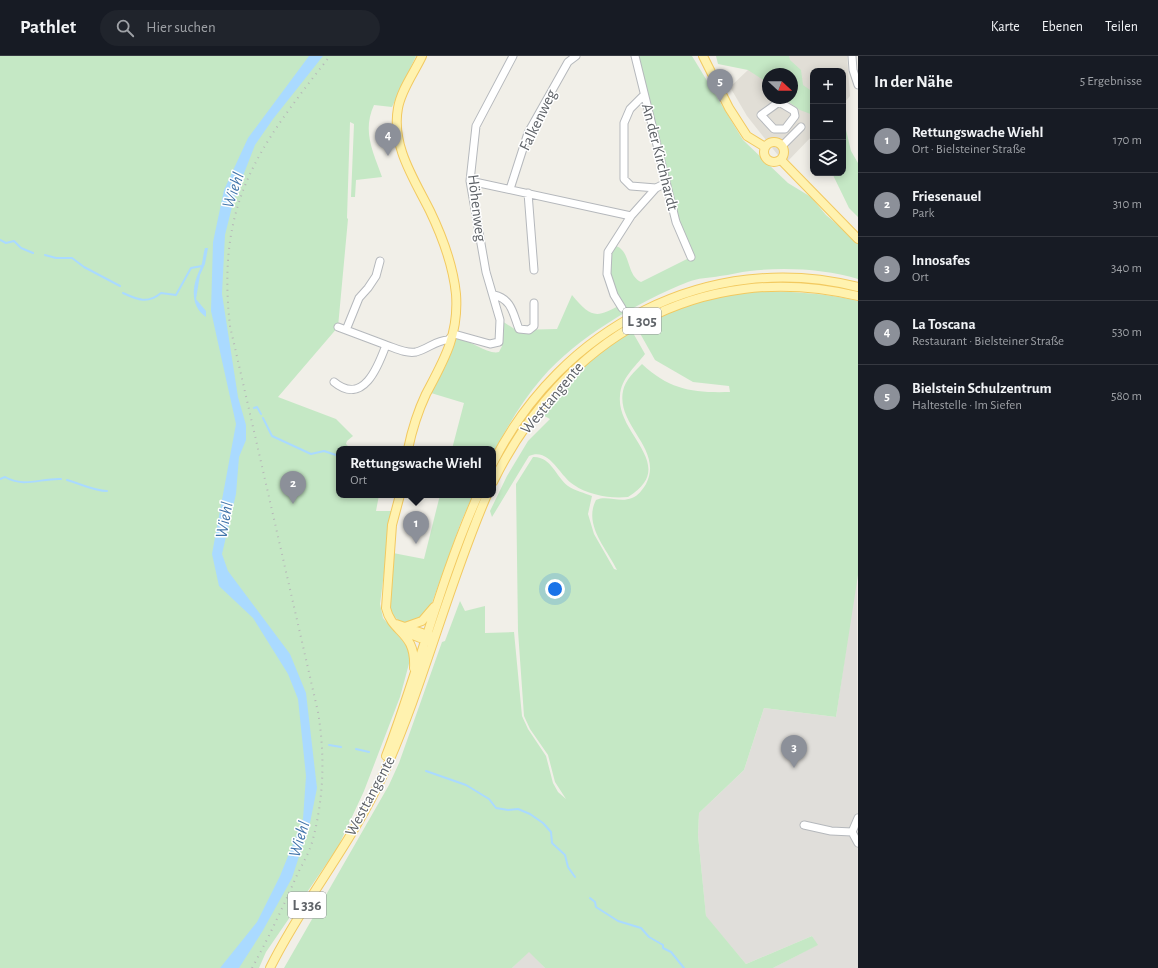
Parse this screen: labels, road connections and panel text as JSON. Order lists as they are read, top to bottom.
{
  "streets": {
    "main road": ["L 305", "Westtangente", "L 336"],
    "street": ["Falkenweg", "An der Kirchhardt", "Höhenweg"]
  },
  "crossings": [
    ["Westtangente", "L 336"]
  ],
  "water": ["Wiehl"],
  "north": "right",
  "page": {
    "header": "Pathlet",
    "search": "Hier suchen",
    "nav": ["Karte", "Ebenen", "Teilen"],
    "heading": ["In der Nähe", "5 Ergebnisse"],
    "map_buttons": ["+", "−"],
    "pins": [
      "5",
      "4",
      "2",
      "1",
      "3"
    ],
    "list": [
      {
        "mark": "1",
        "name": "Rettungswache Wiehl",
        "note": "Ort · Bielsteiner Straße",
        "value": "170 m"
      },
      {
        "mark": "2",
        "name": "Friesenauel",
        "note": "Park",
        "value": "310 m"
      },
      {
        "mark": "3",
        "name": "Innosafes",
        "note": "Ort",
        "value": "340 m"
      },
      {
        "mark": "4",
        "name": "La Toscana",
        "note": "Restaurant · Bielsteiner Straße",
        "value": "530 m"
      },
      {
        "mark": "5",
        "name": "Bielstein Schulzentrum",
        "note": "Haltestelle · Im Siefen",
        "value": "580 m"
      }
    ],
    "popup": ["Rettungswache Wiehl", "Ort"]
  }
}
